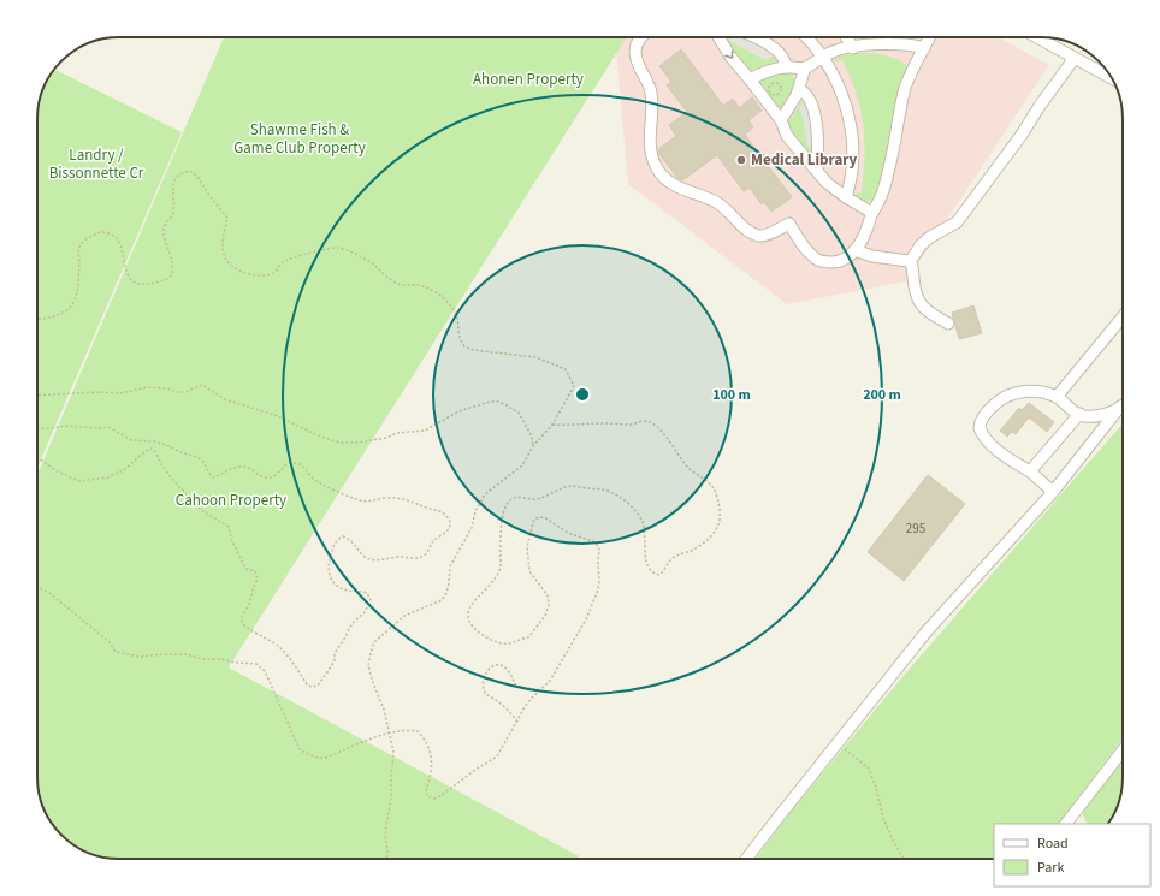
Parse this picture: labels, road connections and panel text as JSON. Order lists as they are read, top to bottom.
{
  "parks": [
    "Ahonen Property",
    "Shawme Fish & Game Club Property",
    "Landry / Bissonnette Cr",
    "Cahoon Property"
  ],
  "places": ["Medical Library"],
  "house_numbers": ["295"],
  "legend": ["Road", "Park"],
  "rings": ["100 m", "200 m"]
}
